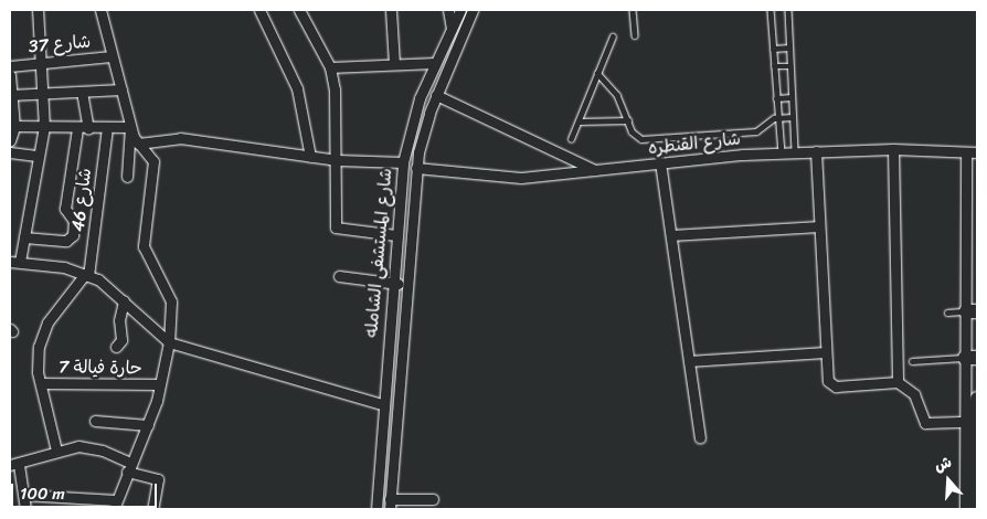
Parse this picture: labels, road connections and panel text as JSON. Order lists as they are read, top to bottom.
{
  "streets": {
    "street": [
      "شارع 37",
      "شارع القنطره",
      "شارع 46",
      "شارع المستشفى الشامله",
      "حارة فيالة 7"
    ]
  },
  "crossings": [
    ["شارع القنطره", "شارع المستشفى الشامله"]
  ],
  "scale_bar": "100 m",
  "north": "top"
}
